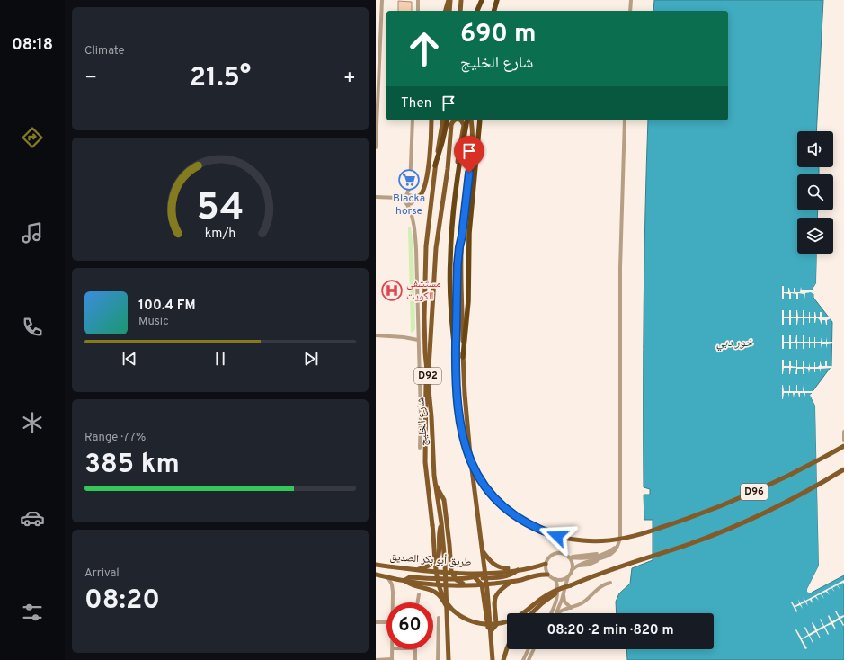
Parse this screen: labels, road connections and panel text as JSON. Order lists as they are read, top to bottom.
{
  "streets": {
    "main road": [
      "D92",
      "شارع الخليج",
      "D96",
      "طريق أبو بكر الصديق"
    ]
  },
  "crossings": [
    ["شارع الخليج", "طريق أبو بكر الصديق"]
  ],
  "water": ["خور دبي"],
  "places": {
    "supermarket": ["Blacka horse"],
    "hospital": ["مستشفى الكويت"]
  },
  "page": {
    "tabs": "08:18",
    "tile": [
      "Climate",
      ["Range · 77%", "385 km"],
      ["Arrival", "08:20"]
    ],
    "turn": ["690 m", "شارع الخليج"],
    "heat": ["−", "21.5°", "+"],
    "then": "Then",
    "song": ["100.4 FM", "Music"],
    "limit": "60",
    "trip": "08:20 · 2 min · 820 m",
    "gauge": ["54", "km/h"]
  }
}
